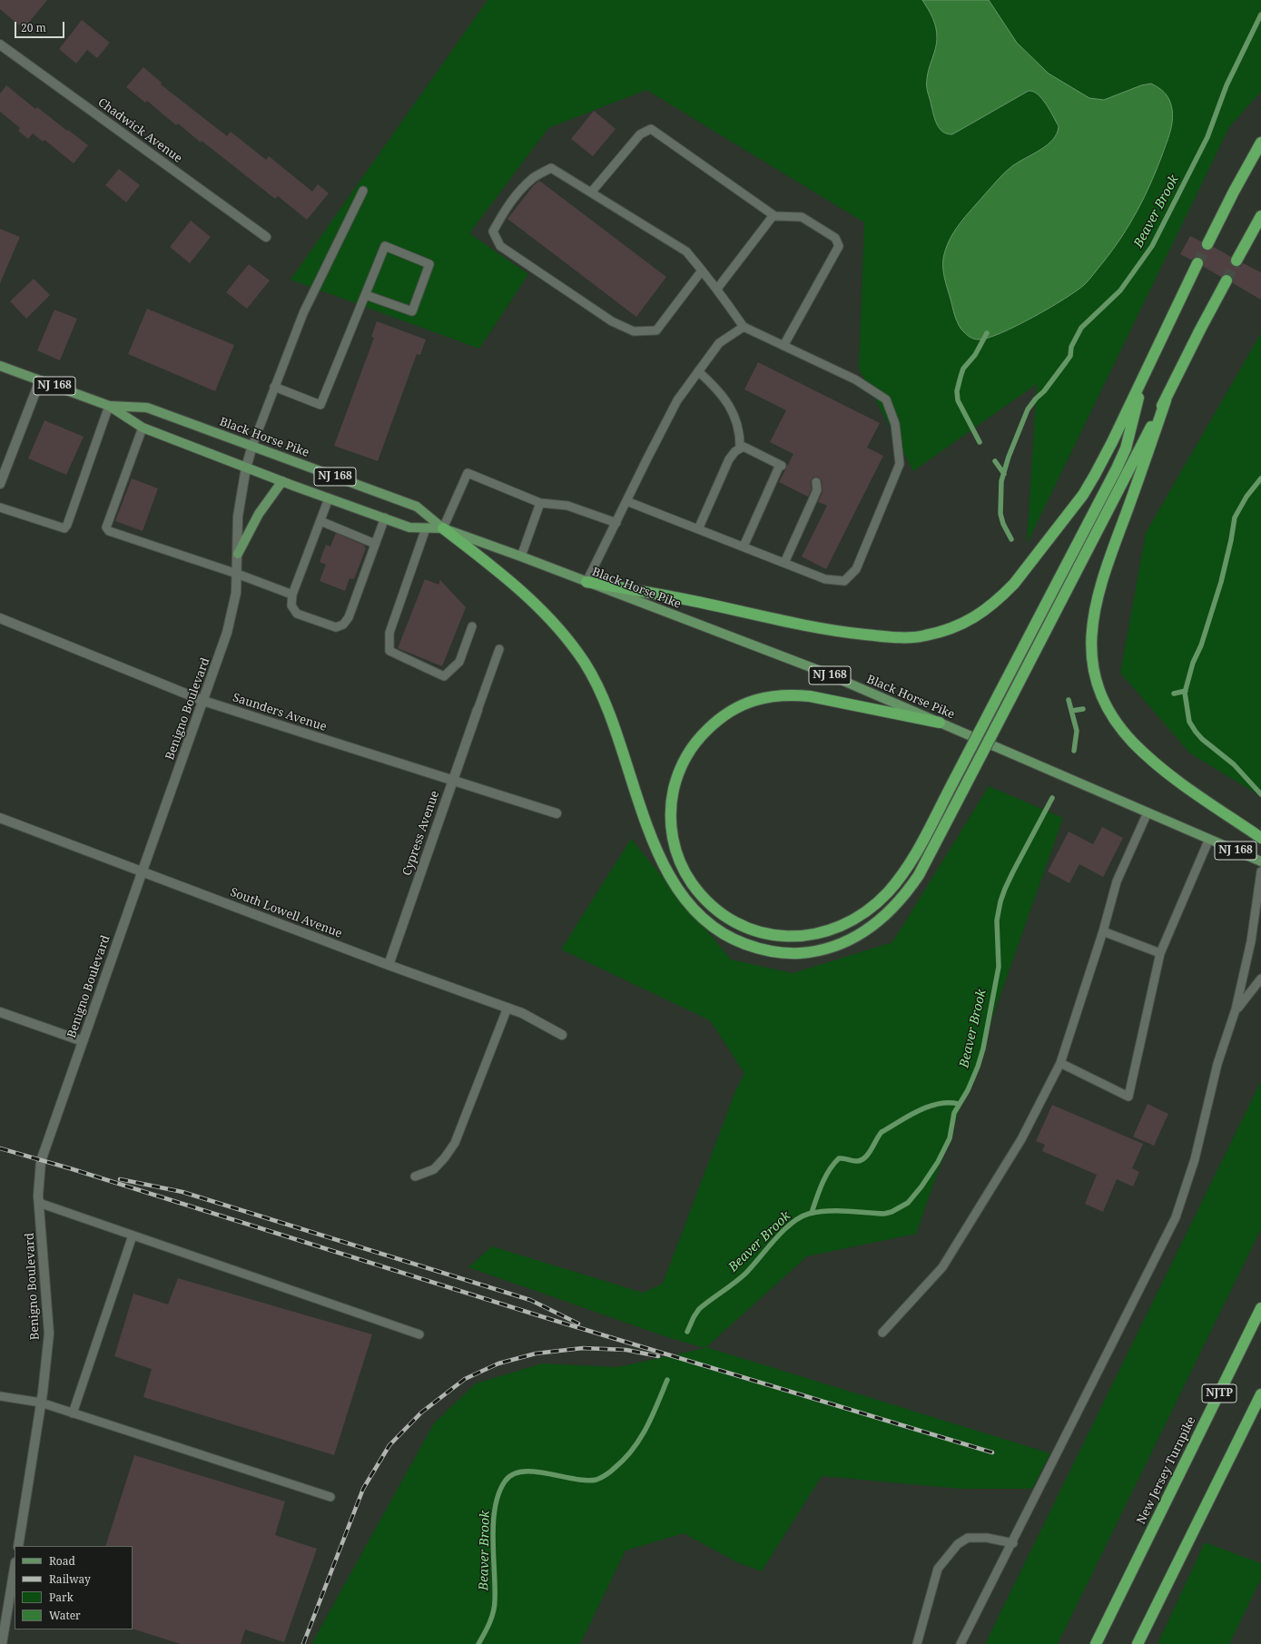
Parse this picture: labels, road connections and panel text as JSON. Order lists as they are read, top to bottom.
{
  "streets": {
    "highway": ["NJTP", "New Jersey Turnpike"],
    "main road": ["NJ 168", "Black Horse Pike"],
    "street": [
      "Chadwick Avenue",
      "Benigno Boulevard",
      "Saunders Avenue",
      "Cypress Avenue",
      "South Lowell Avenue"
    ]
  },
  "crossings": [
    ["Black Horse Pike", "Benigno Boulevard"],
    ["Benigno Boulevard", "Saunders Avenue"],
    ["Benigno Boulevard", "South Lowell Avenue"],
    ["Saunders Avenue", "Cypress Avenue"],
    ["Cypress Avenue", "South Lowell Avenue"]
  ],
  "water": ["Beaver Brook"],
  "legend": [
    "Road",
    "Railway",
    "Park",
    "Water"
  ],
  "scale_bar": "20 m"
}
